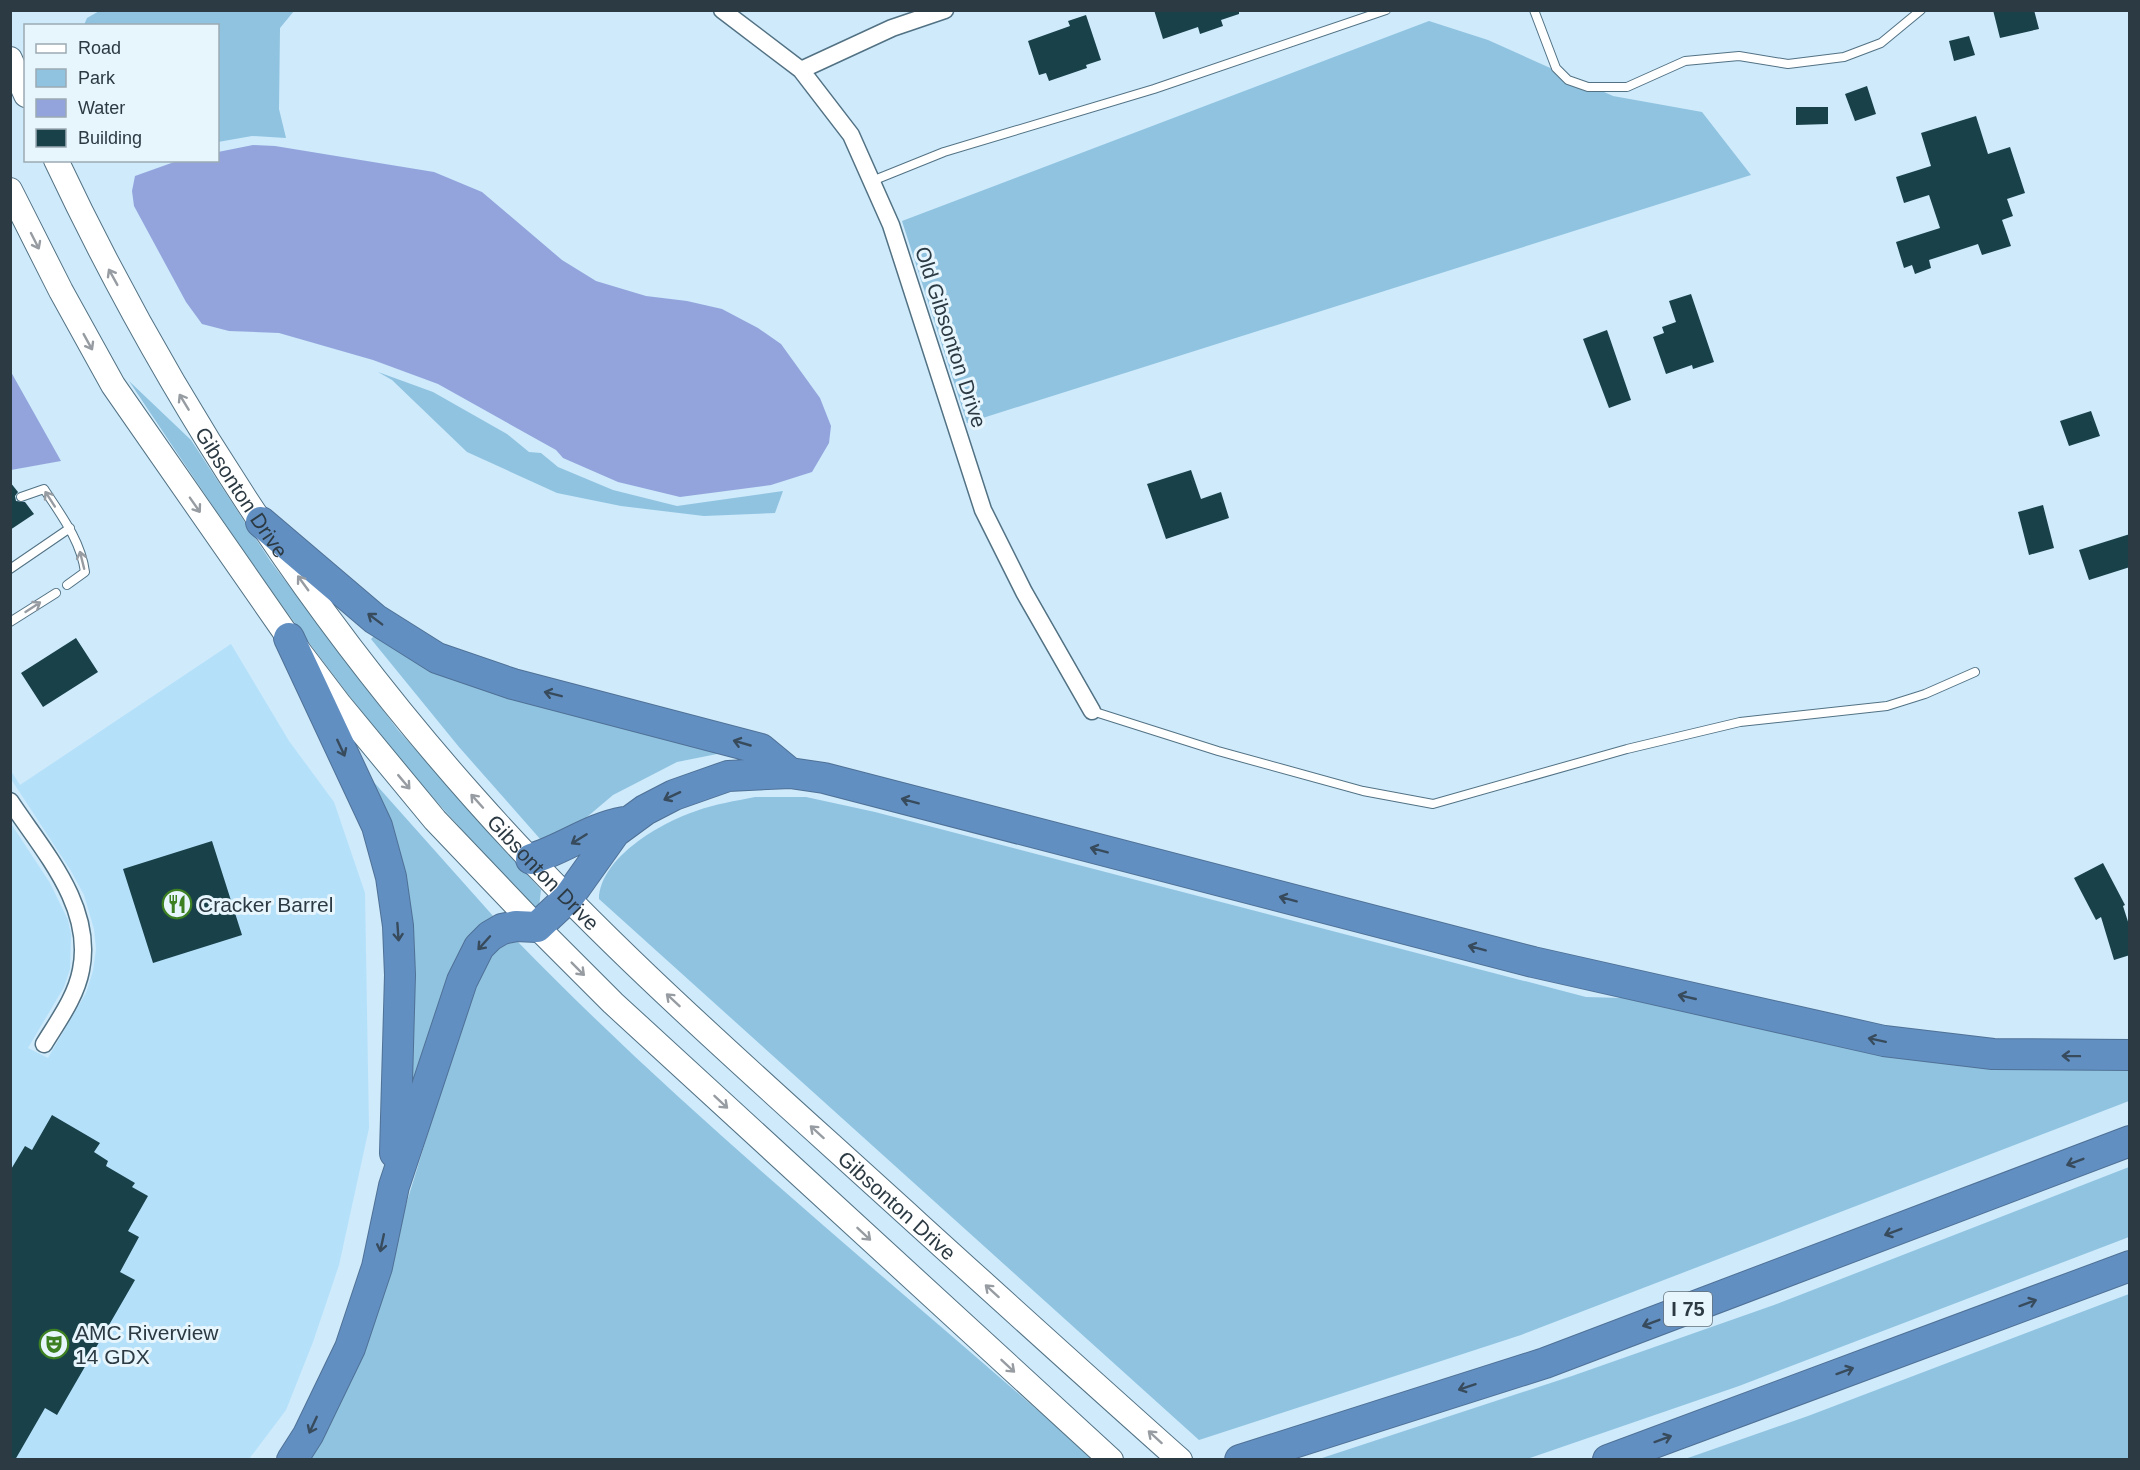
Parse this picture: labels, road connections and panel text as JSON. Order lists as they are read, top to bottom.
{
  "streets": {
    "highway": ["I 75"],
    "main road": ["Gibsonton Drive"],
    "street": ["Old Gibsonton Drive"]
  },
  "places": {
    "restaurant": ["Cracker Barrel"],
    "theatre": ["AMC Riverview 14 GDX"]
  },
  "legend": [
    "Road",
    "Park",
    "Water",
    "Building"
  ]
}
